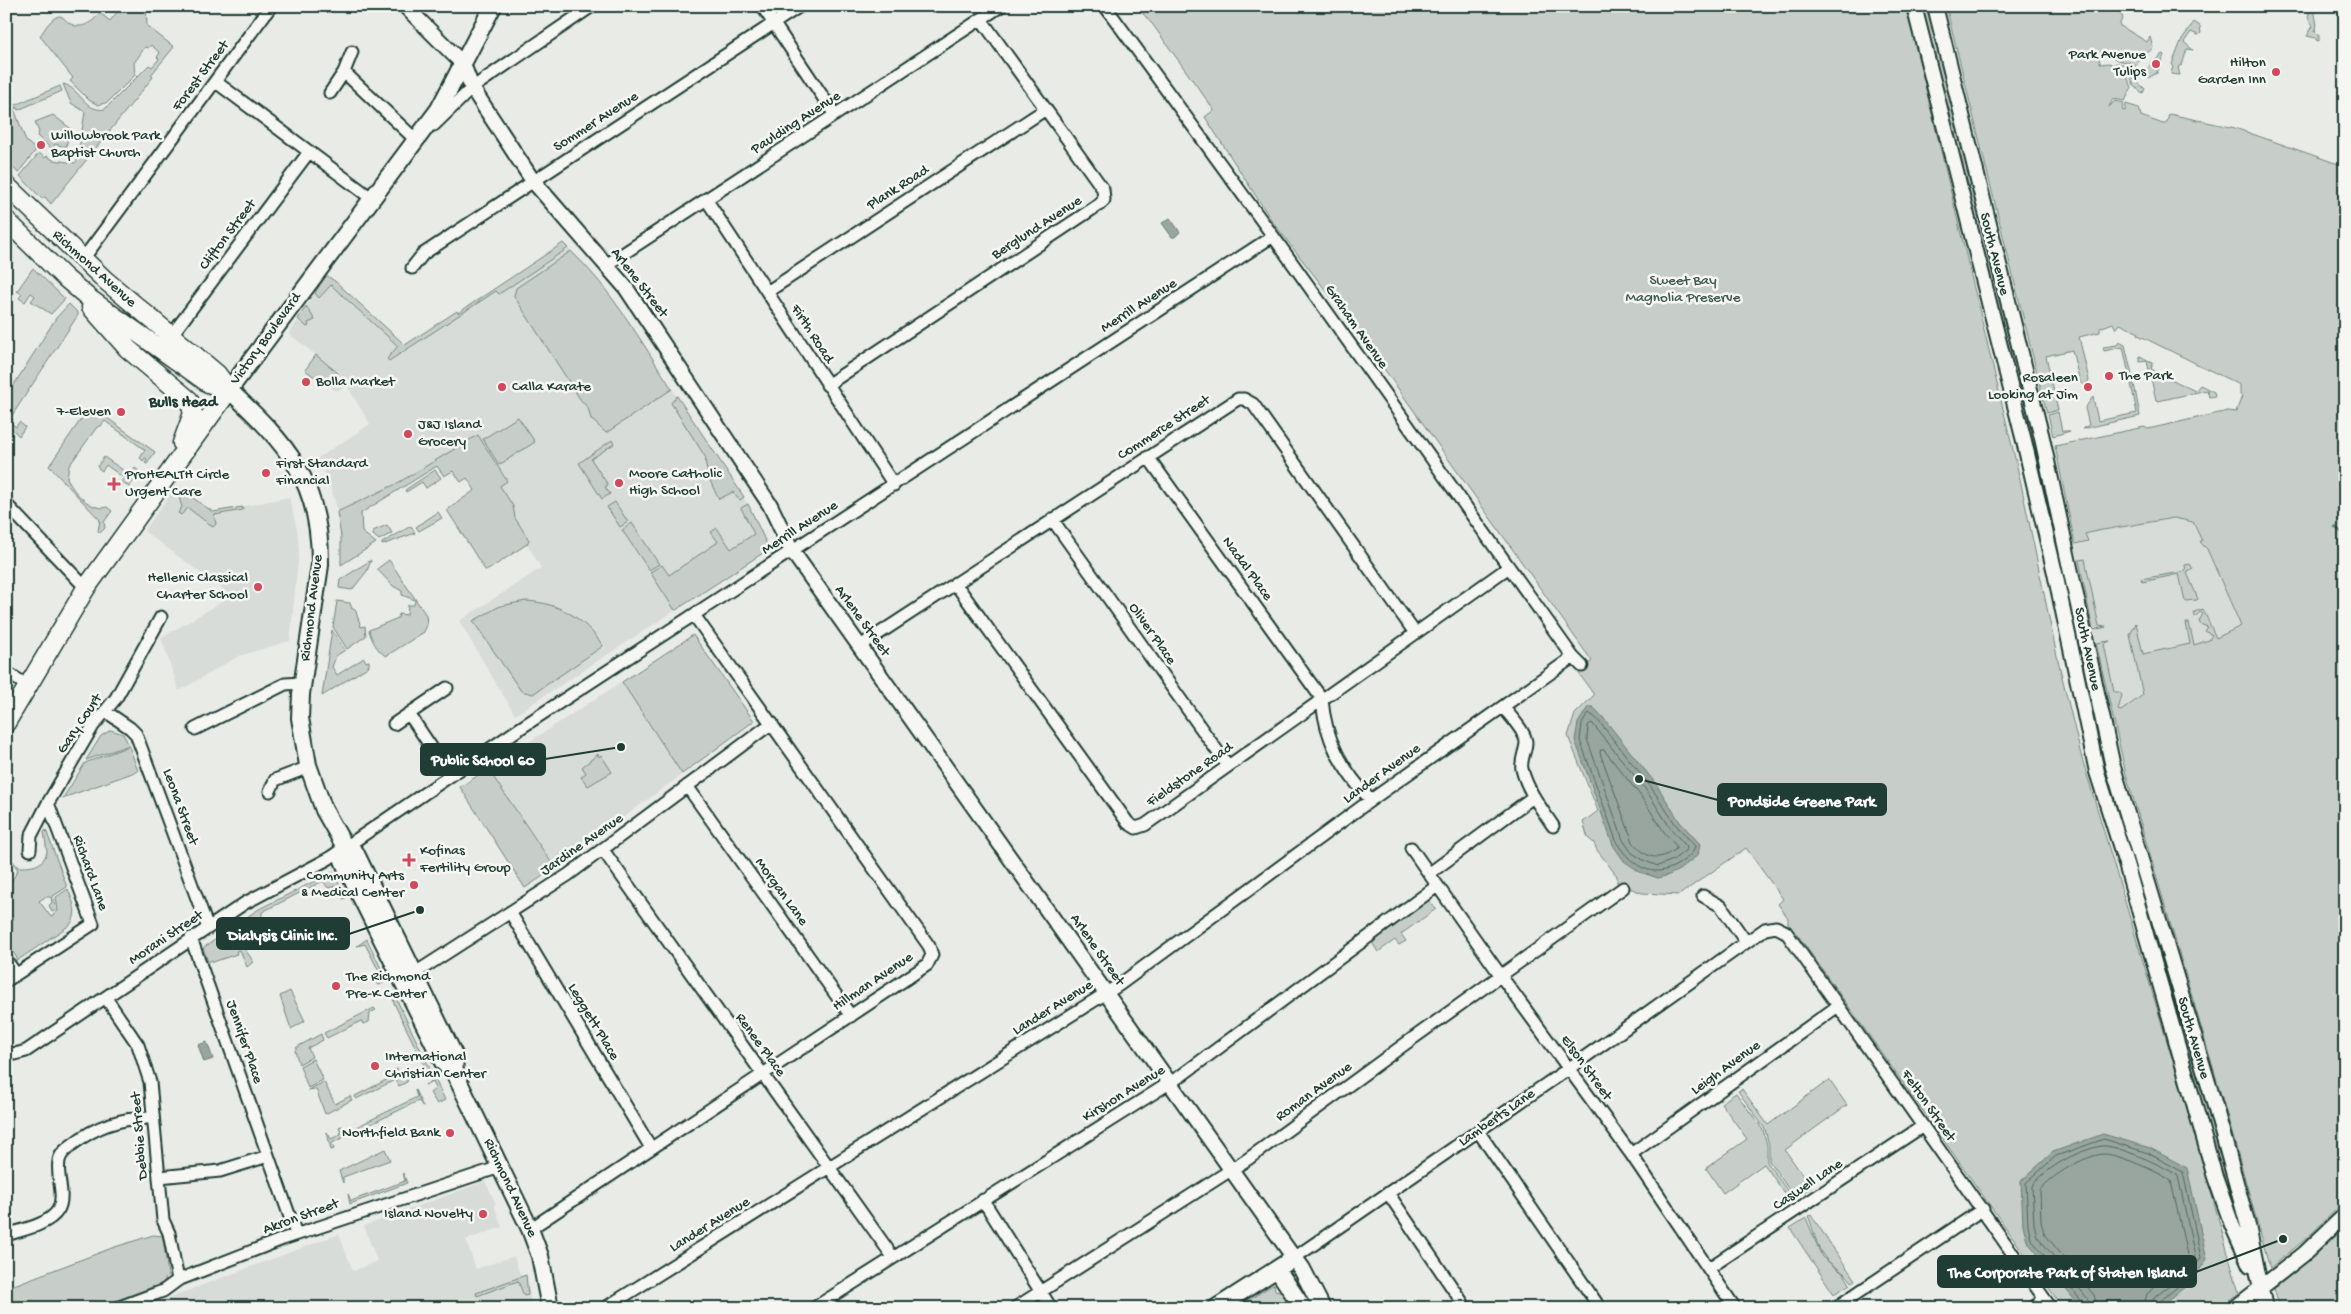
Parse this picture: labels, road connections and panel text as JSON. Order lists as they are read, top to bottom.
{
  "streets": {
    "main road": ["Richmond Avenue", "Victory Boulevard", "Lamberts Lane"],
    "street": [
      "Forest Street",
      "Sommer Avenue",
      "Paulding Avenue",
      "Plank Road",
      "Berglund Avenue",
      "Clifton Street",
      "South Avenue",
      "Arlene Street",
      "Merrill Avenue",
      "Graham Avenue",
      "Firth Road",
      "Commerce Street",
      "Nadal Place",
      "Oliver Place",
      "Gary Court",
      "Lander Avenue",
      "Fieldstone Road",
      "Leona Street",
      "Jardine Avenue",
      "Richard Lane",
      "Morgan Lane",
      "Morani Street",
      "Hillman Avenue",
      "Leggett Place",
      "Jennifer Place",
      "Renee Place",
      "Elson Street",
      "Leigh Avenue",
      "Roman Avenue",
      "Kirshon Avenue",
      "Felton Street",
      "Debbie Street",
      "Caswell Lane",
      "Akron Street"
    ]
  },
  "crossings": [
    ["Forest Street", "Richmond Avenue"],
    ["Sommer Avenue", "Arlene Street"],
    ["Paulding Avenue", "Berglund Avenue"],
    ["Paulding Avenue", "Arlene Street"],
    ["Paulding Avenue", "Firth Road"],
    ["Plank Road", "Berglund Avenue"],
    ["Plank Road", "Firth Road"],
    ["Berglund Avenue", "Firth Road"],
    ["Clifton Street", "Richmond Avenue"],
    ["Richmond Avenue", "Merrill Avenue"],
    ["Richmond Avenue", "Victory Boulevard"],
    ["Richmond Avenue", "Jardine Avenue"],
    ["Richmond Avenue", "Morani Street"],
    ["Richmond Avenue", "Hillman Avenue"],
    ["Richmond Avenue", "Akron Street"],
    ["Arlene Street", "Merrill Avenue"],
    ["Arlene Street", "Victory Boulevard"],
    ["Arlene Street", "Commerce Street"],
    ["Arlene Street", "Lander Avenue"],
    ["Arlene Street", "Roman Avenue"],
    ["Arlene Street", "Kirshon Avenue"],
    ["Arlene Street", "Lamberts Lane"],
    ["Merrill Avenue", "Graham Avenue"],
    ["Merrill Avenue", "Firth Road"],
    ["Merrill Avenue", "Morani Street"],
    ["Merrill Avenue", "Hillman Avenue"],
    ["Graham Avenue", "Lander Avenue"],
    ["Graham Avenue", "Fieldstone Road"],
    ["Commerce Street", "Nadal Place"],
    ["Commerce Street", "Oliver Place"],
    ["Commerce Street", "Fieldstone Road"],
    ["Nadal Place", "Fieldstone Road"],
    ["Oliver Place", "Fieldstone Road"],
    ["Gary Court", "Leona Street"],
    ["Gary Court", "Richard Lane"],
    ["Lander Avenue", "Renee Place"],
    ["Leona Street", "Morani Street"],
    ["Jardine Avenue", "Morgan Lane"],
    ["Jardine Avenue", "Hillman Avenue"],
    ["Jardine Avenue", "Leggett Place"],
    ["Jardine Avenue", "Renee Place"],
    ["Morgan Lane", "Hillman Avenue"],
    ["Morani Street", "Jennifer Place"],
    ["Morani Street", "Debbie Street"],
    ["Hillman Avenue", "Leggett Place"],
    ["Hillman Avenue", "Renee Place"],
    ["Jennifer Place", "Akron Street"],
    ["Renee Place", "Kirshon Avenue"],
    ["Elson Street", "Leigh Avenue"],
    ["Elson Street", "Roman Avenue"],
    ["Elson Street", "Kirshon Avenue"],
    ["Elson Street", "Lamberts Lane"],
    ["Elson Street", "Caswell Lane"],
    ["Leigh Avenue", "Felton Street"],
    ["Felton Street", "Lamberts Lane"],
    ["Felton Street", "Caswell Lane"],
    ["Debbie Street", "Akron Street"]
  ],
  "districts": ["Bulls Head"],
  "parks": ["Sweet Bay Magnolia Preserve"],
  "places": {
    "other": [
      "Park Avenue Tulips",
      "Hilton Garden Inn",
      "Willowbrook Park Baptist Church",
      "The Park",
      "Bolla Market",
      "Calla Karate",
      "Rosaleen Looking at Jim",
      "7-Eleven",
      "J&J Island Grocery",
      "First Standard Financial",
      "Moore Catholic High School",
      "Hellenic Classical Charter School",
      "Public School 60",
      "Pondside Greene Park",
      "Community Arts & Medical Center",
      "Dialysis Clinic Inc.",
      "The Richmond Pre-K Center",
      "International Christian Center",
      "Northfield Bank",
      "Island Novelty",
      "The Corporate Park of Staten Island"
    ],
    "health": ["ProHEALTH Circle Urgent Care", "Kofinas Fertility Group"]
  }
}
